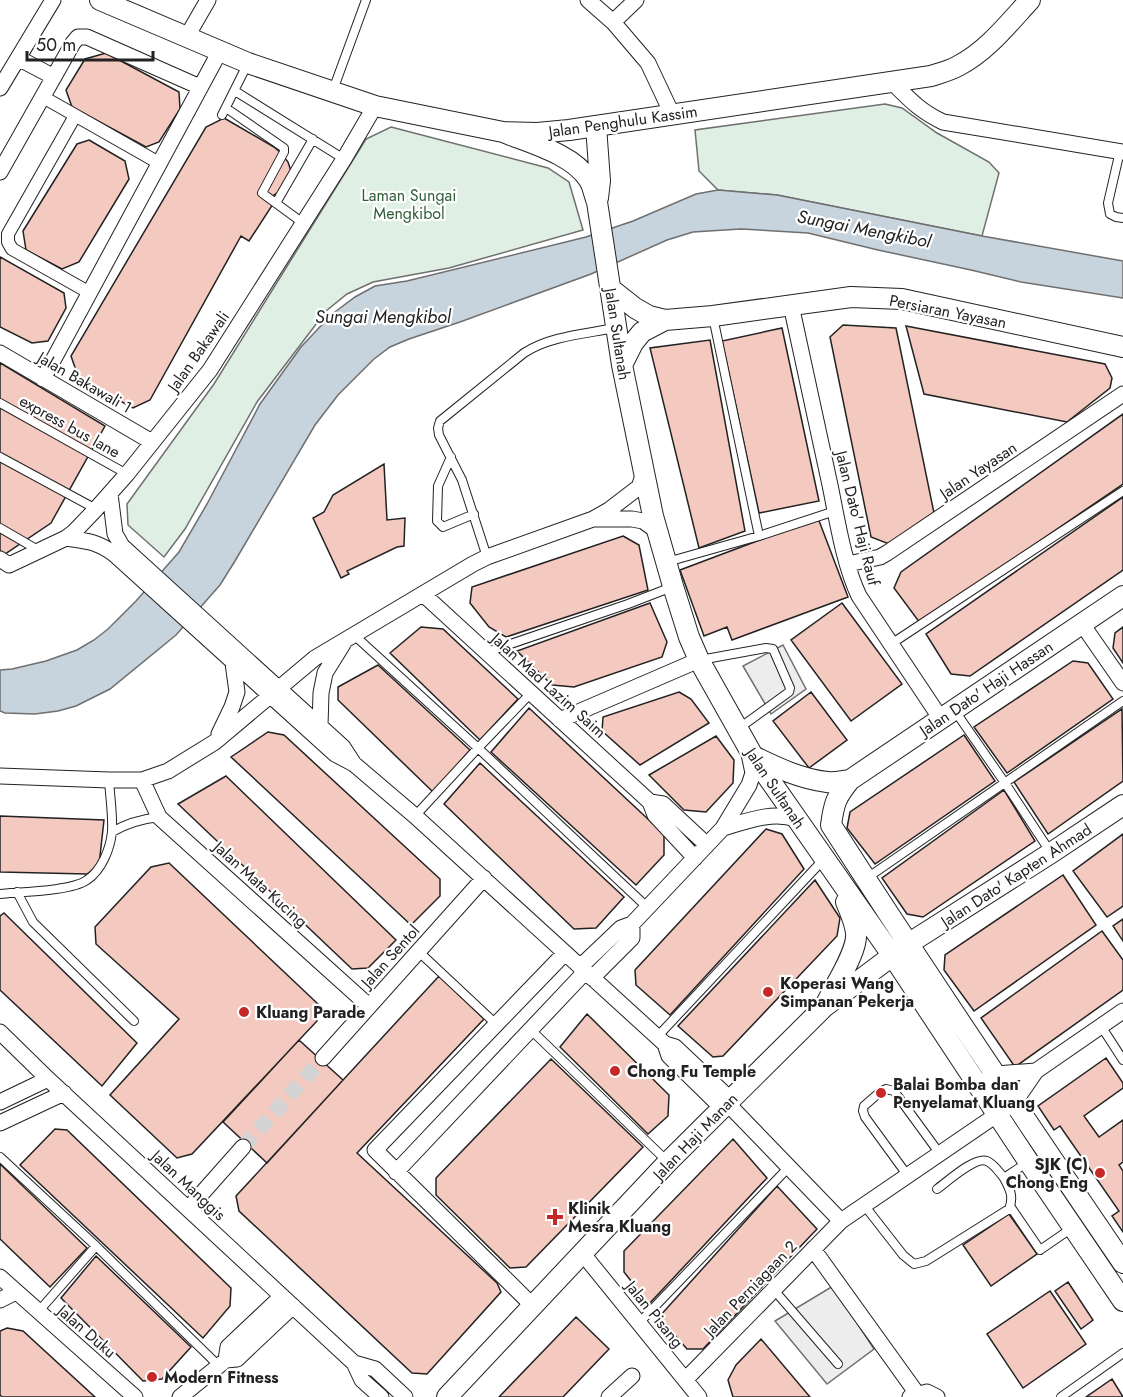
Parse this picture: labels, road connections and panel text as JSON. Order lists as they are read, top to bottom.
{
  "streets": {
    "street": [
      "Jalan Penghulu Kassim",
      "Persiaran Yayasan",
      "Jalan Sultanah",
      "Jalan Bakawali",
      "Jalan Bakawali 1",
      "Jalan Yayasan",
      "Jalan Dato' Haji Rauf",
      "Jalan Mad Lazim Saim",
      "Jalan Dato' Haji Hassan",
      "Jalan Dato' Kapten Ahmad",
      "Jalan Mata Kucing",
      "Jalan Sentol",
      "Jalan Haji Manan",
      "Jalan Manggis",
      "Jalan Perniagaan 2",
      "Jalan Pisang",
      "Jalan Duku"
    ],
    "lane": ["express bus lane"]
  },
  "crossings": [
    ["Jalan Penghulu Kassim", "Jalan Sultanah"],
    ["Jalan Penghulu Kassim", "Jalan Bakawali"],
    ["Persiaran Yayasan", "Jalan Sultanah"],
    ["Persiaran Yayasan", "Jalan Dato' Haji Rauf"],
    ["Jalan Sultanah", "Jalan Dato' Haji Hassan"],
    ["Jalan Sultanah", "Jalan Dato' Kapten Ahmad"],
    ["Jalan Sultanah", "Jalan Haji Manan"],
    ["Jalan Sultanah", "Jalan Perniagaan 2"],
    ["Jalan Bakawali", "Jalan Bakawali 1"],
    ["Jalan Bakawali", "express bus lane"],
    ["Jalan Yayasan", "Jalan Dato' Haji Rauf"],
    ["Jalan Dato' Haji Rauf", "Jalan Dato' Haji Hassan"],
    ["Jalan Dato' Kapten Ahmad", "Jalan Haji Manan"],
    ["Jalan Mata Kucing", "Jalan Sentol"],
    ["Jalan Haji Manan", "Jalan Pisang"],
    ["Jalan Perniagaan 2", "Jalan Pisang"]
  ],
  "water": ["Sungai Mengkibol"],
  "parks": ["Laman Sungai Mengkibol"],
  "places": {
    "other": [
      "Koperasi Wang Simpanan Pekerja",
      "Kluang Parade",
      "Chong Fu Temple",
      "Balai Bomba dan Penyelamat Kluang",
      "SJK (C) Chong Eng",
      "Modern Fitness"
    ],
    "health": ["Klinik Mesra Kluang"]
  },
  "scale_bar": "50 m"
}
